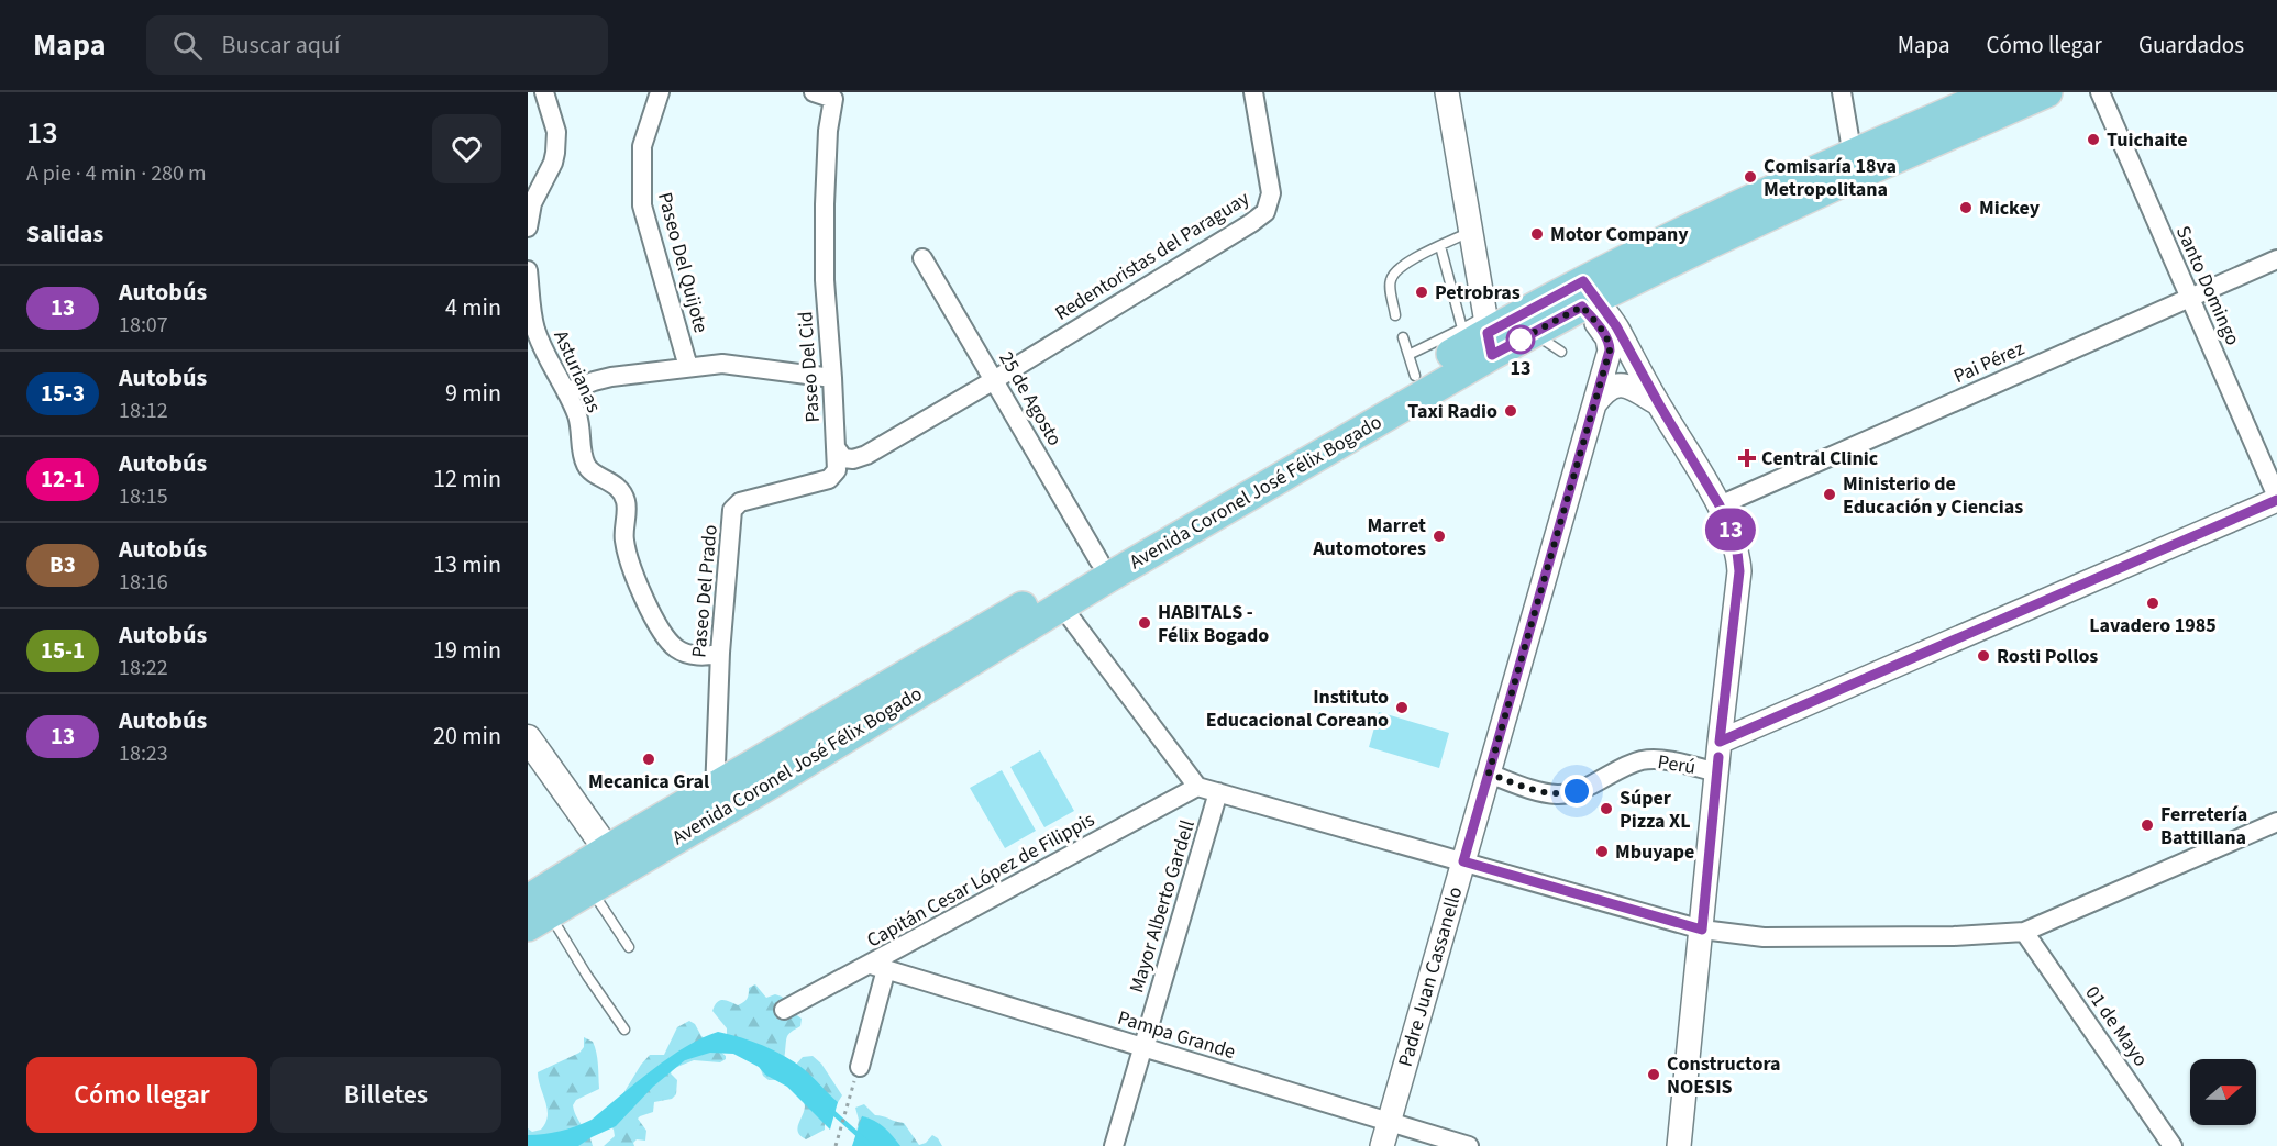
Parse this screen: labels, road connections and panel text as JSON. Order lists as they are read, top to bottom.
{
  "streets": {
    "main road": ["Avenida Coronel José Félix Bogado"],
    "street": [
      "Redentoristas del Paraguay",
      "Paseo Del Quijote",
      "Santo Domingo",
      "Pai Pérez",
      "Paseo Del Cid",
      "Asturianas",
      "25 de Agosto",
      "Paseo Del Prado",
      "Perú",
      "Capitán Cesar López de Filippis",
      "Mayor Alberto Gardell",
      "Padre Juan Cassanello",
      "01 de Mayo",
      "Pampa Grande"
    ]
  },
  "crossings": [
    ["Redentoristas del Paraguay", "Paseo Del Cid"],
    ["Redentoristas del Paraguay", "25 de Agosto"],
    ["Santo Domingo", "Pai Pérez"],
    ["Santo Domingo", "Perú"],
    ["Paseo Del Cid", "25 de Agosto"],
    ["Paseo Del Cid", "Paseo Del Prado"],
    ["Asturianas", "Paseo Del Prado"],
    ["25 de Agosto", "Avenida Coronel José Félix Bogado"],
    ["Avenida Coronel José Félix Bogado", "Paseo Del Prado"],
    ["Avenida Coronel José Félix Bogado", "Padre Juan Cassanello"],
    ["Perú", "Padre Juan Cassanello"],
    ["Capitán Cesar López de Filippis", "Pampa Grande"],
    ["Mayor Alberto Gardell", "Pampa Grande"],
    ["Padre Juan Cassanello", "Pampa Grande"]
  ],
  "places": {
    "other": [
      "Tuichaite",
      "Comisaría 18va Metropolitana",
      "Mickey",
      "Motor Company",
      "Petrobras",
      "13",
      "Taxi Radio",
      "Ministerio de Educación y Ciencias",
      "Marret Automotores",
      "Lavadero 1985",
      "HABITALS - Félix Bogado",
      "Rosti Pollos",
      "Instituto Educacional Coreano",
      "Mecanica Gral",
      "Súper Pizza XL",
      "Ferretería Battillana",
      "Mbuyape",
      "Constructora NOESIS"
    ],
    "health": ["Central Clinic"]
  },
  "lines": ["bus line 13"],
  "north": "right",
  "page": {
    "header": "Mapa",
    "search": "Buscar aquí",
    "nav": ["Mapa", "Cómo llegar", "Guardados"],
    "heading": [
      ["13", "A pie · 4 min · 280 m"],
      "Salidas"
    ],
    "on_map": "13",
    "list": [
      {
        "mark": "13",
        "name": "Autobús",
        "note": "18:07",
        "value": "4 min"
      },
      {
        "mark": "15-3",
        "name": "Autobús",
        "note": "18:12",
        "value": "9 min"
      },
      {
        "mark": "12-1",
        "name": "Autobús",
        "note": "18:15",
        "value": "12 min"
      },
      {
        "mark": "B3",
        "name": "Autobús",
        "note": "18:16",
        "value": "13 min"
      },
      {
        "mark": "15-1",
        "name": "Autobús",
        "note": "18:22",
        "value": "19 min"
      },
      {
        "mark": "13",
        "name": "Autobús",
        "note": "18:23",
        "value": "20 min"
      }
    ],
    "buttons": ["Cómo llegar", "Billetes"]
  }
}
